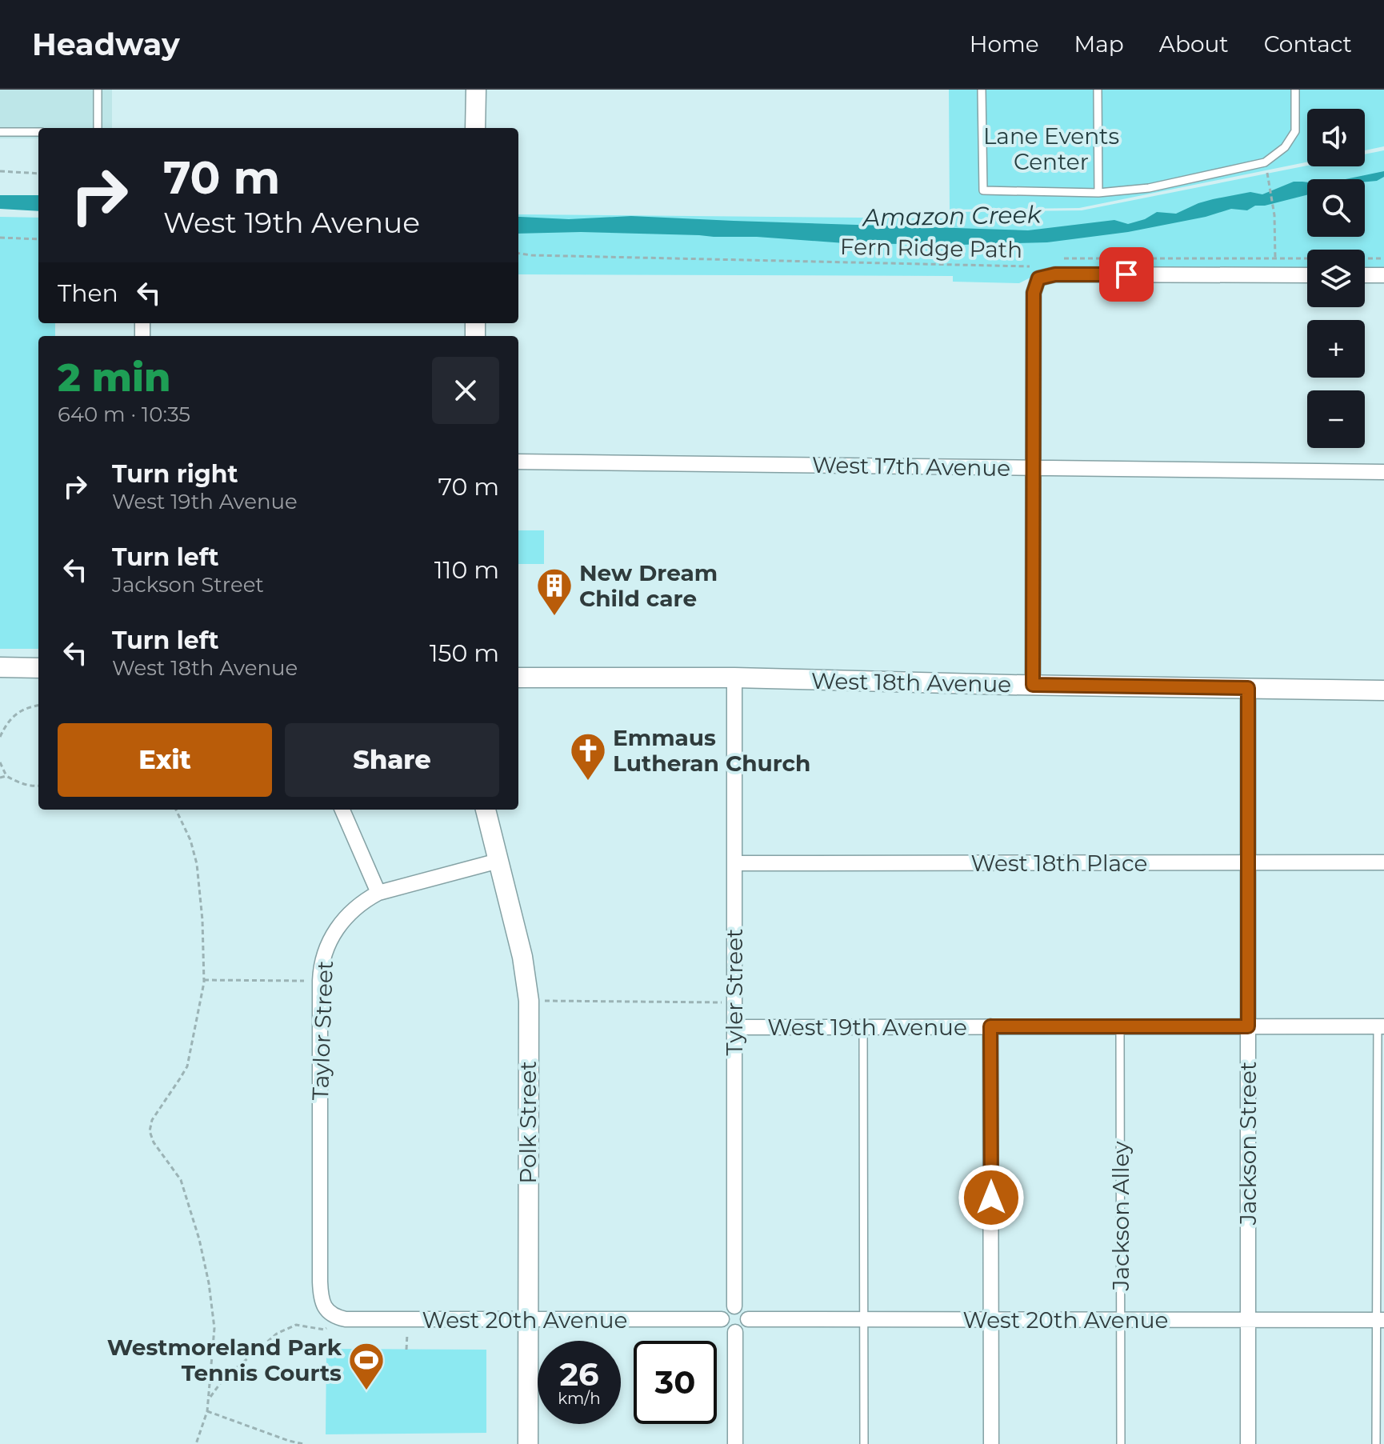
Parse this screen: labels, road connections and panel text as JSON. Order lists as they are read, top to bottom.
{
  "streets": {
    "main road": ["West 18th Avenue", "Polk Street"],
    "street": [
      "West 17th Avenue",
      "West 18th Place",
      "Tyler Street",
      "West 19th Avenue",
      "Taylor Street",
      "Jackson Street",
      "West 20th Avenue"
    ],
    "lane": ["Jackson Alley"],
    "path": ["Fern Ridge Path"]
  },
  "crossings": [
    ["West 18th Avenue", "Tyler Street"],
    ["West 18th Avenue", "Jackson Street"],
    ["West 18th Place", "Tyler Street"],
    ["West 18th Place", "Jackson Street"],
    ["Tyler Street", "West 19th Avenue"],
    ["Tyler Street", "West 20th Avenue"],
    ["West 19th Avenue", "Jackson Street"],
    ["West 19th Avenue", "Jackson Alley"],
    ["Taylor Street", "Polk Street"],
    ["Taylor Street", "West 20th Avenue"],
    ["Polk Street", "West 20th Avenue"],
    ["Jackson Street", "West 20th Avenue"],
    ["Jackson Alley", "West 20th Avenue"]
  ],
  "water": ["Amazon Creek"],
  "parks": ["Lane Events Center"],
  "places": {
    "building": ["New Dream Child care"],
    "church": ["Emmaus Lutheran Church"],
    "sports": ["Westmoreland Park Tennis Courts"]
  },
  "page": {
    "header": "Headway",
    "nav": [
      "Home",
      "Map",
      "About",
      "Contact"
    ],
    "map_buttons": ["+", "−"],
    "turn": ["70 m", "West 19th Avenue"],
    "then": "Then",
    "heading": ["2 min", "640 m · 10:35"],
    "list": [
      {
        "name": "Turn right",
        "note": "West 19th Avenue",
        "value": "70 m"
      },
      {
        "name": "Turn left",
        "note": "Jackson Street",
        "value": "110 m"
      },
      {
        "name": "Turn left",
        "note": "West 18th Avenue",
        "value": "150 m"
      }
    ],
    "buttons": ["Exit", "Share"],
    "speed": "26 km/h",
    "limit": "30"
  }
}
